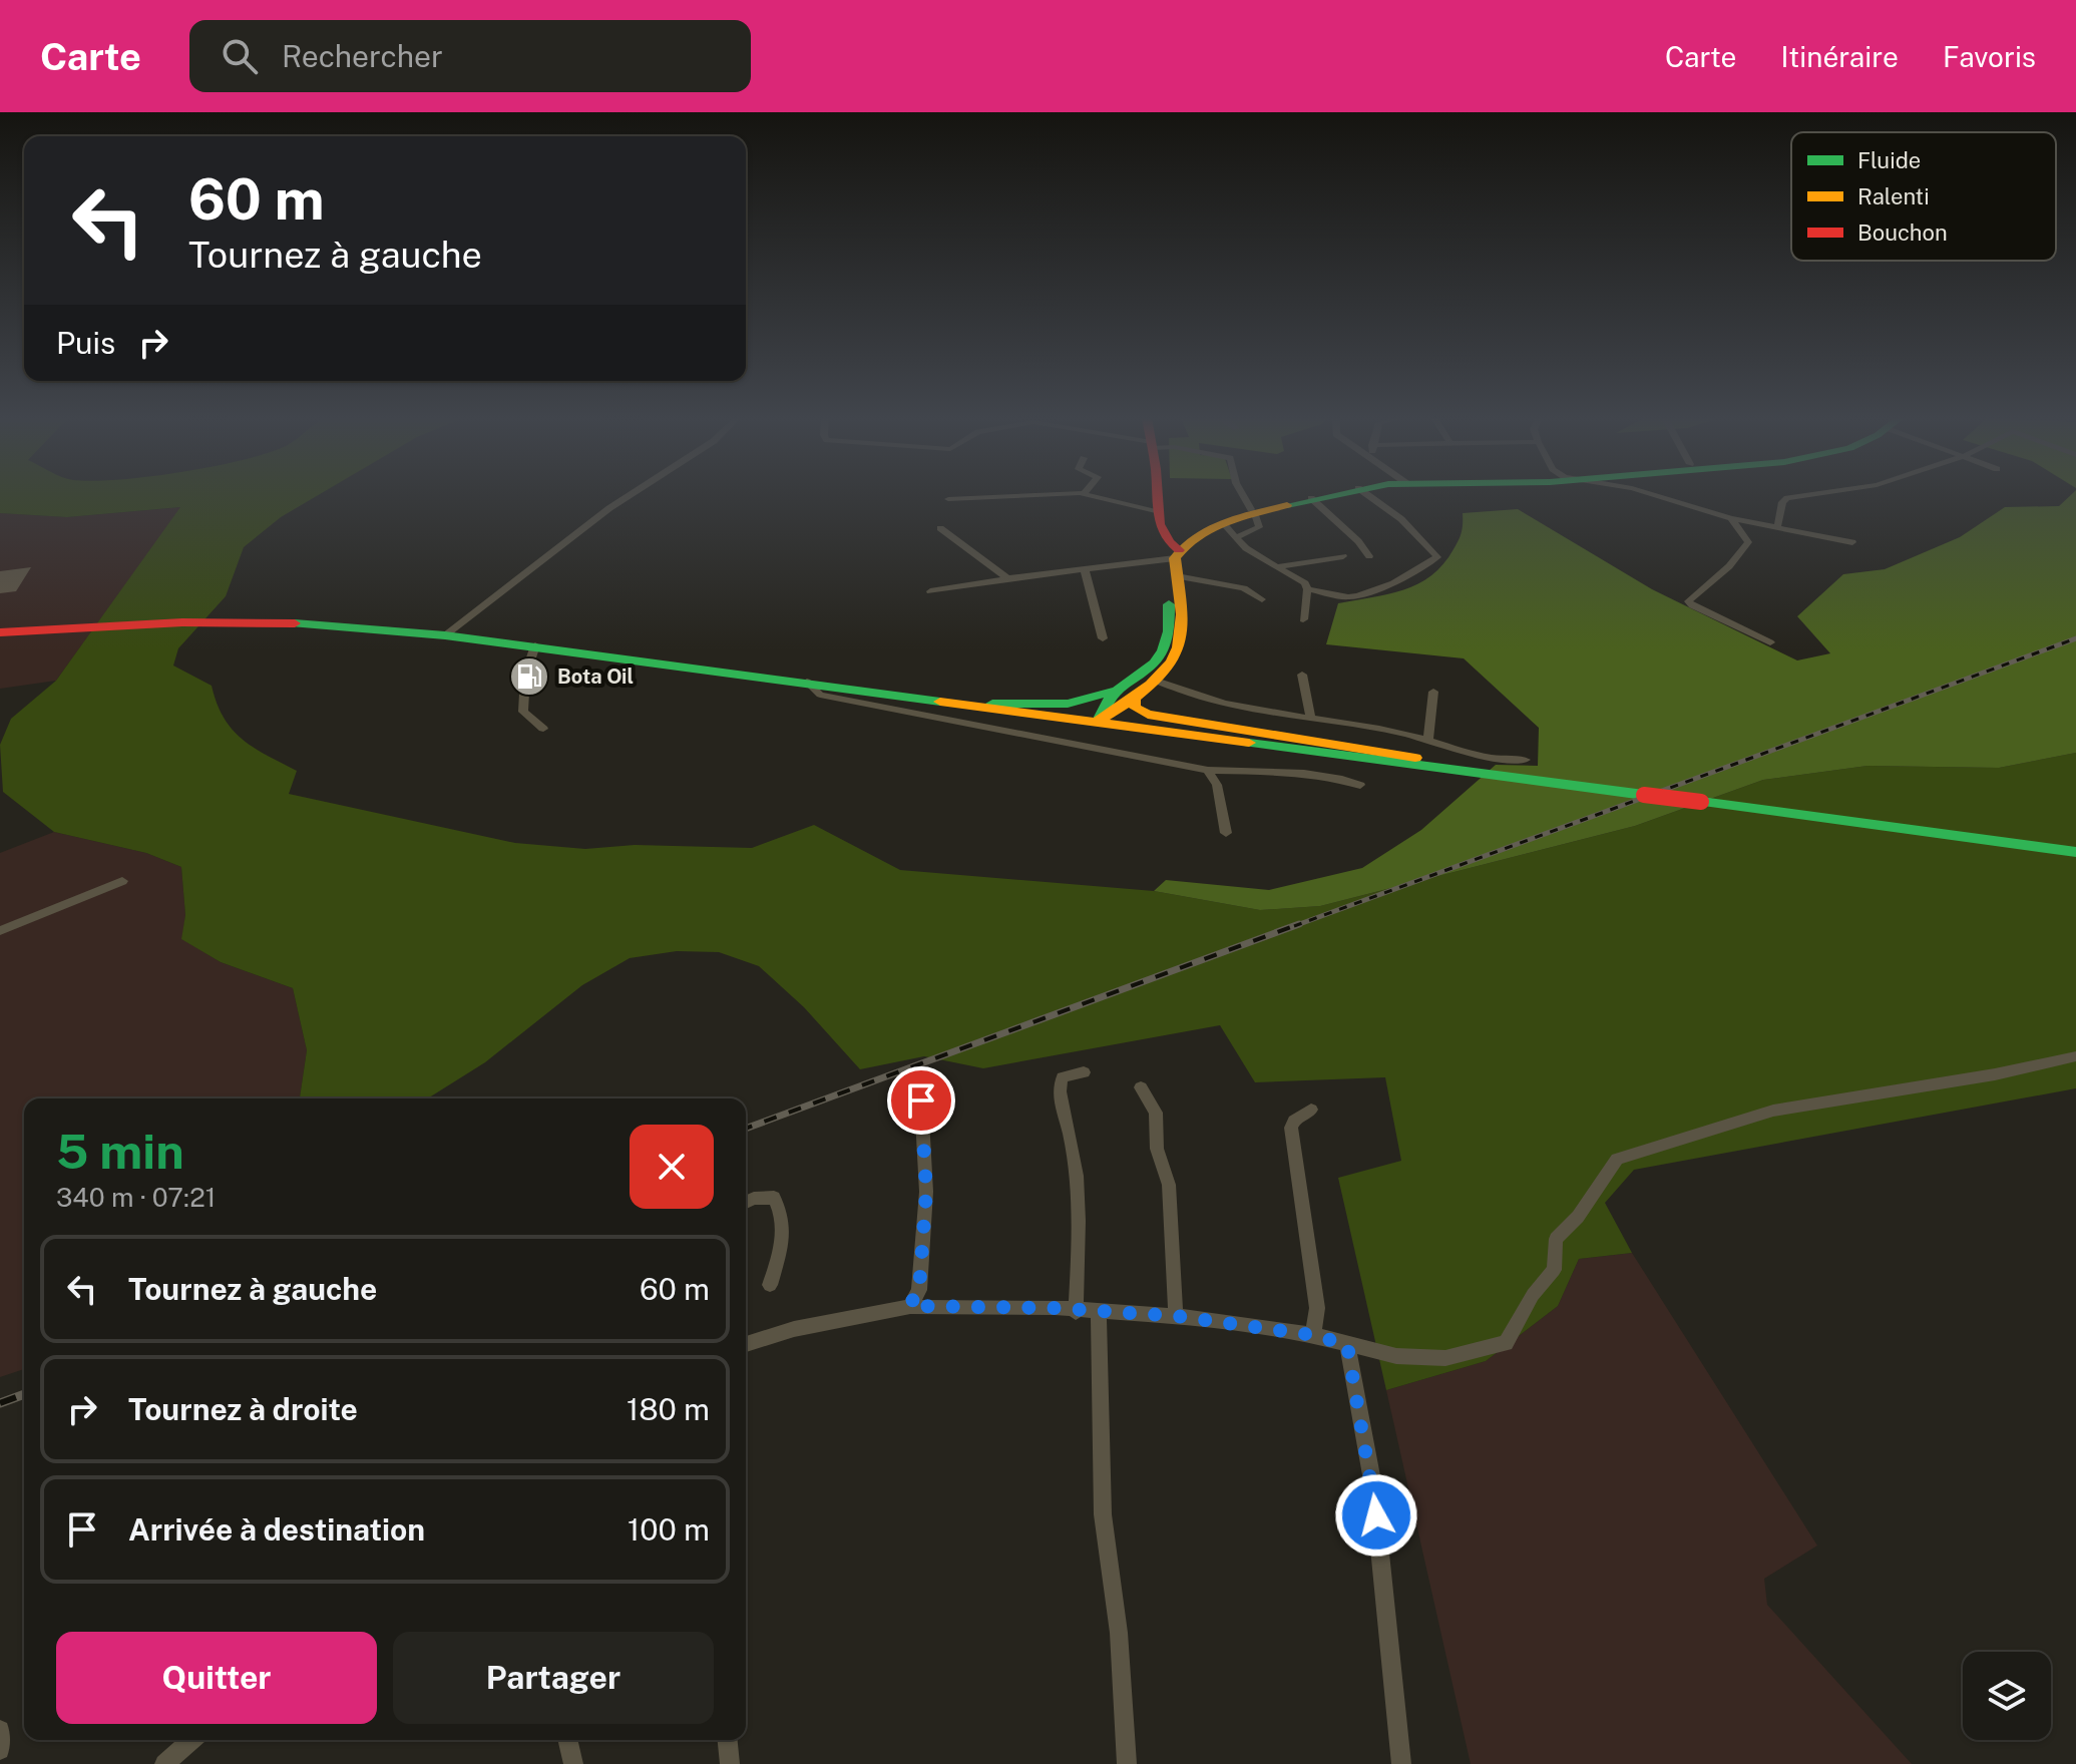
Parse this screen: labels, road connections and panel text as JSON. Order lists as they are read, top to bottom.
{
  "places": {
    "fuel station": ["Bota Oil"]
  },
  "legend": ["Fluide", "Ralenti", "Bouchon"],
  "page": {
    "header": "Carte",
    "search": "Rechercher",
    "nav": ["Carte", "Itinéraire", "Favoris"],
    "turn": ["60 m", "Tournez à gauche"],
    "then": "Puis",
    "heading": ["5 min", "340 m · 07:21"],
    "list": [
      {
        "name": "Tournez à gauche",
        "value": "60 m"
      },
      {
        "name": "Tournez à droite",
        "value": "180 m"
      },
      {
        "name": "Arrivée à destination",
        "value": "100 m"
      }
    ],
    "buttons": ["Quitter", "Partager"]
  }
}
